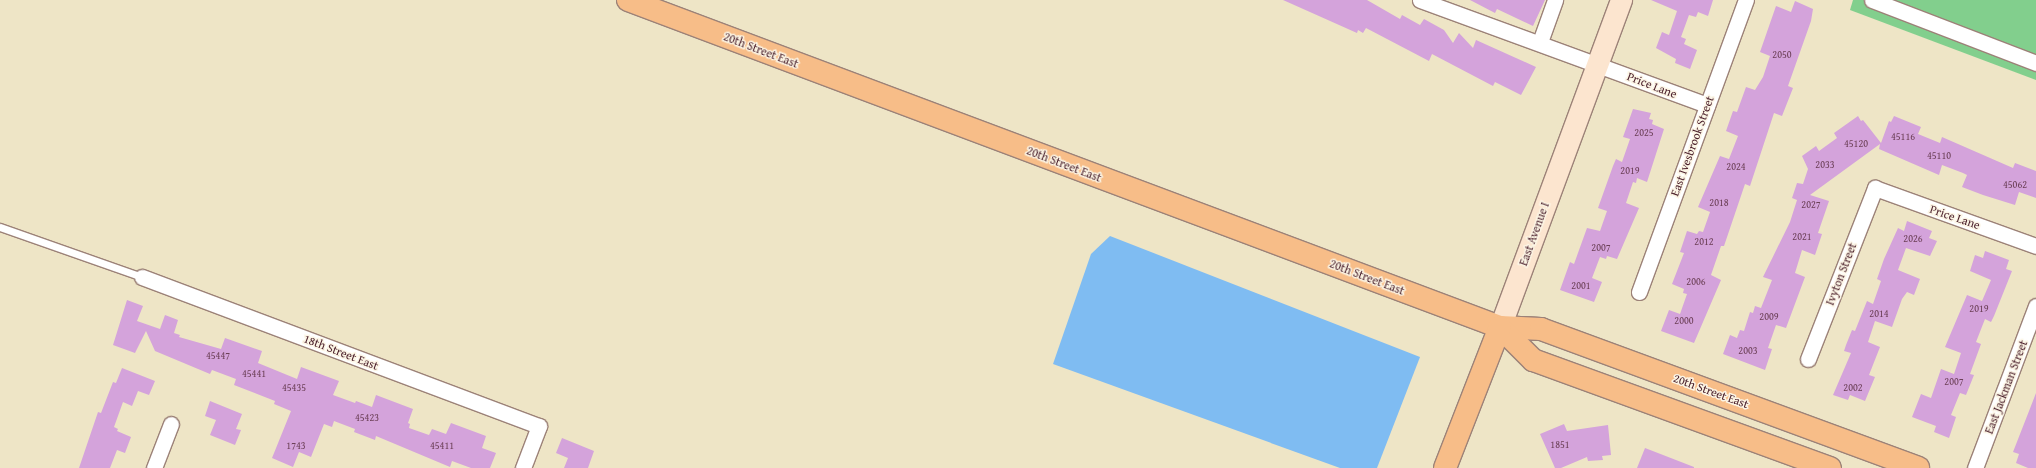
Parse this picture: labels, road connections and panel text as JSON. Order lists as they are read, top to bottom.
{
  "streets": {
    "main road": ["20th Street East", "East Avenue I"],
    "street": [
      "Price Lane",
      "East Ivesbrook Street",
      "Ivyton Street",
      "18th Street East",
      "East Jackman Street"
    ]
  },
  "crossings": [
    ["20th Street East", "East Avenue I"],
    ["Price Lane", "East Ivesbrook Street"],
    ["Price Lane", "East Avenue I"],
    ["Price Lane", "Ivyton Street"]
  ],
  "house_numbers": [
    "2050",
    "2025",
    "45116",
    "45120",
    "45110",
    "2033",
    "2024",
    "2019",
    "45062",
    "2018",
    "2027",
    "2021",
    "2026",
    "2012",
    "2007",
    "2006",
    "2001",
    "2019",
    "2014",
    "2009",
    "2000",
    "2003",
    "45447",
    "45441",
    "2007",
    "45435",
    "2002",
    "45423",
    "1851",
    "1743",
    "45411"
  ]
}
